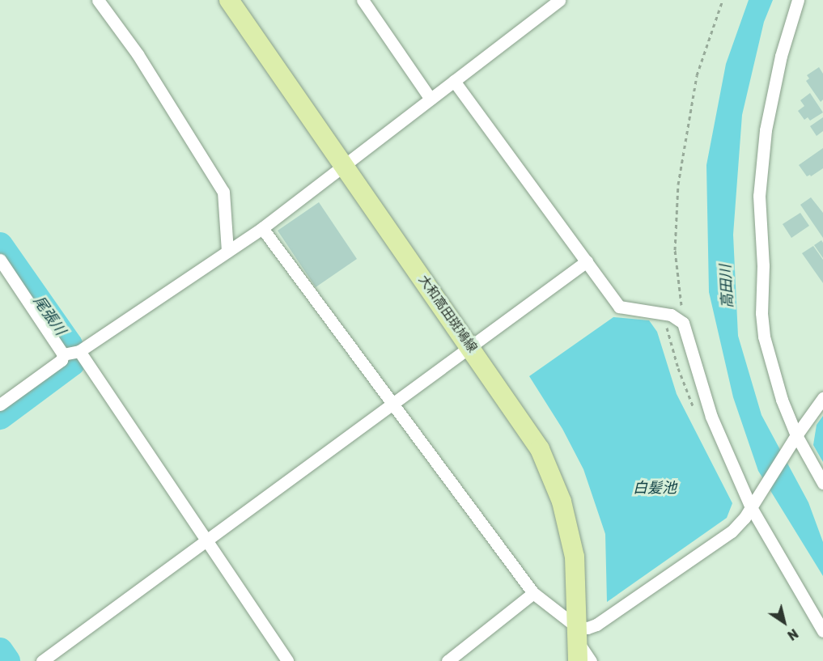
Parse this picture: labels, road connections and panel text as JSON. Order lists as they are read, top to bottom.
{
  "streets": {
    "main road": ["大和高田斑鳩線"]
  },
  "water": ["高田川", "尾張川", "白髪池"],
  "north": "bottom right"
}
